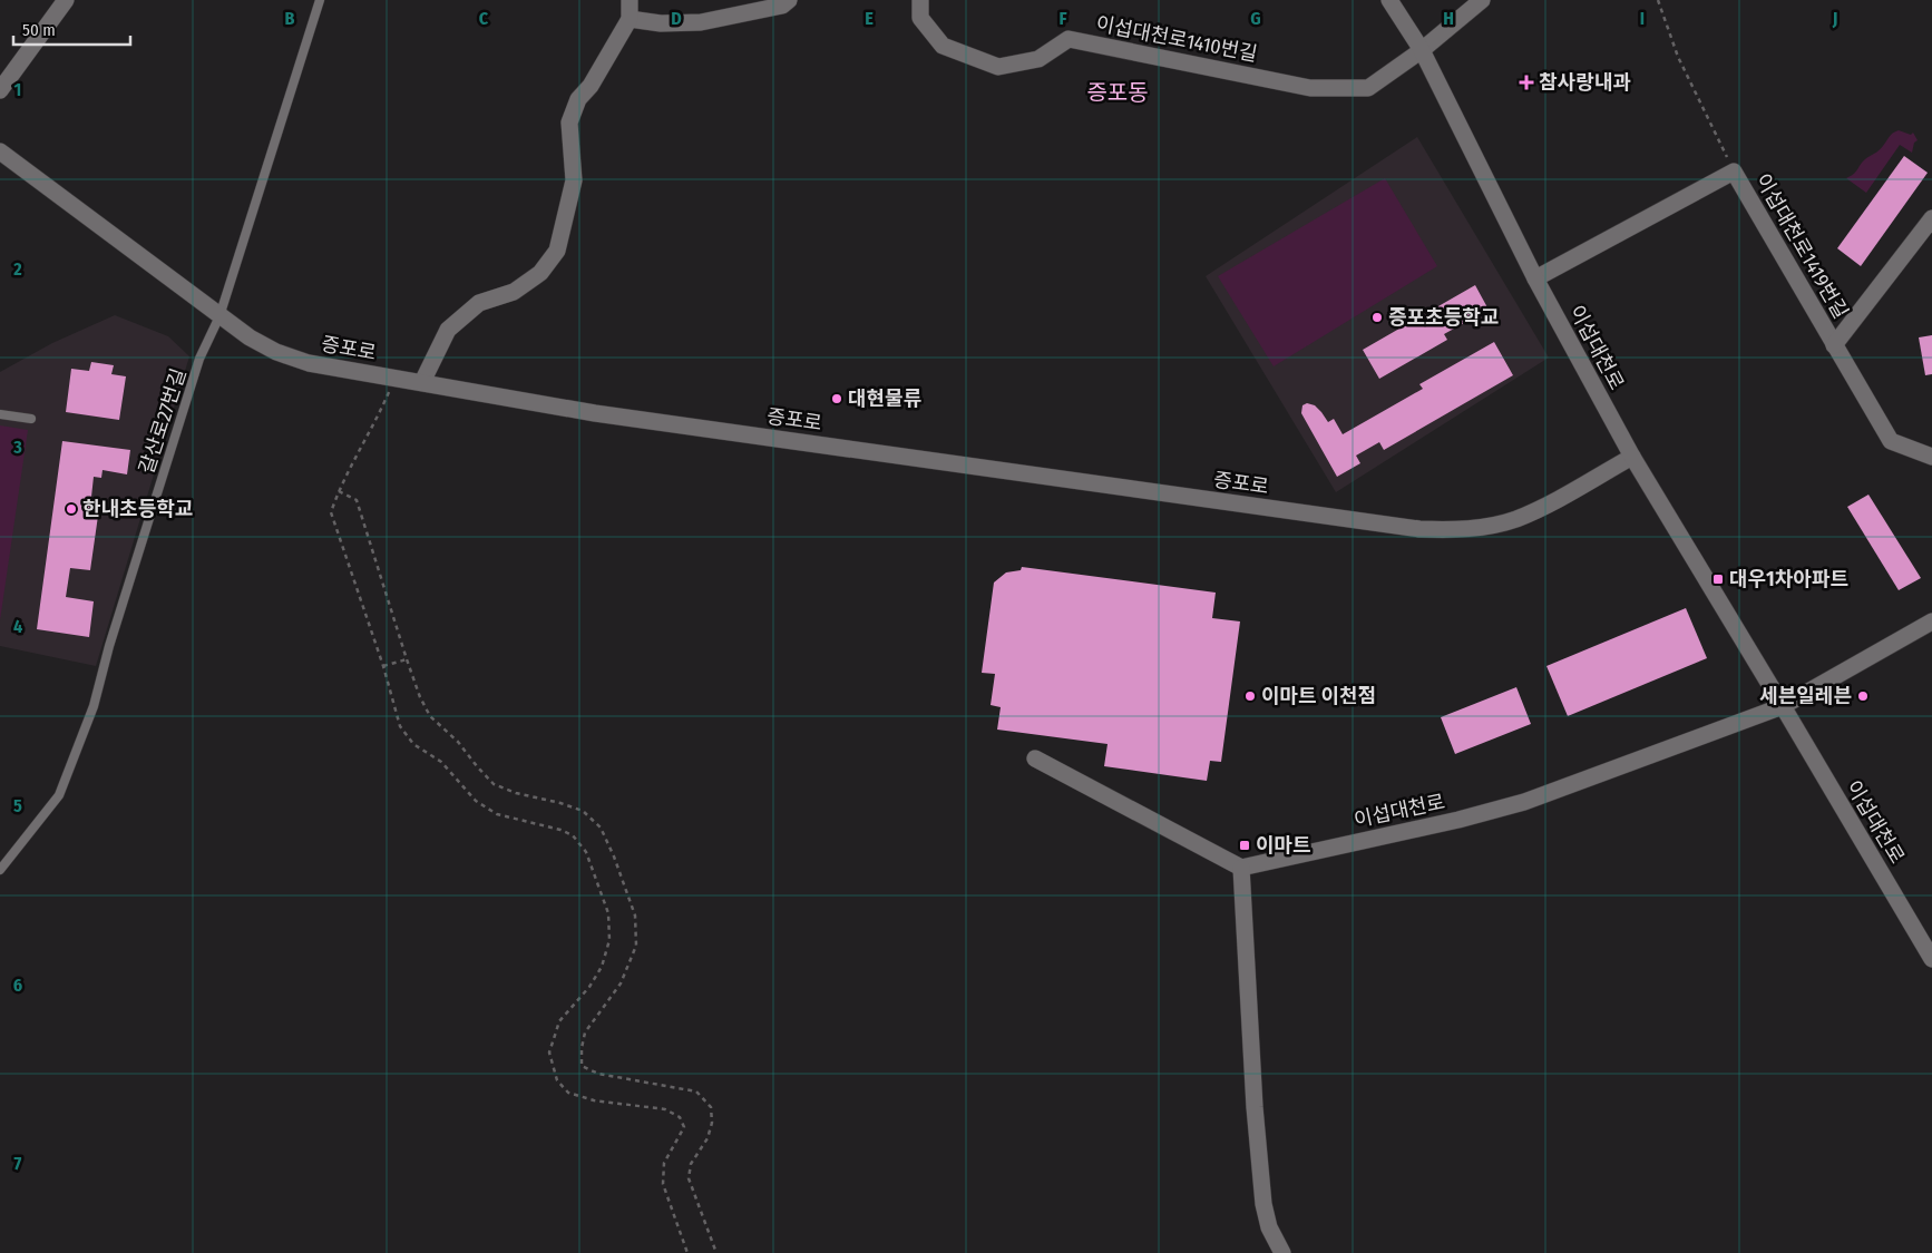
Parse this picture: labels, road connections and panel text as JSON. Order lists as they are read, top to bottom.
{
  "streets": {
    "street": [
      "이섭대천로1410번길",
      "이섭대천로1419번길",
      "이섭대천로",
      "증포로"
    ],
    "lane": ["갈산로27번길"]
  },
  "crossings": [
    ["이섭대천로1410번길", "이섭대천로"],
    ["이섭대천로1419번길", "이섭대천로"],
    ["이섭대천로", "증포로"],
    ["증포로", "갈산로27번길"]
  ],
  "districts": ["증포동"],
  "places": {
    "health": ["참사랑내과"],
    "other": [
      "증포초등학교",
      "대현물류",
      "한내초등학교",
      "이마트 이천점",
      "세븐일레븐"
    ],
    "transit": ["대우1차아파트", "이마트"]
  },
  "scale_bar": "50 m",
  "grid": {
    "columns": [
      "B",
      "C",
      "D",
      "E",
      "F",
      "G",
      "H",
      "I",
      "J"
    ],
    "rows": [
      "1",
      "2",
      "3",
      "4",
      "5",
      "6",
      "7"
    ]
  }
}
